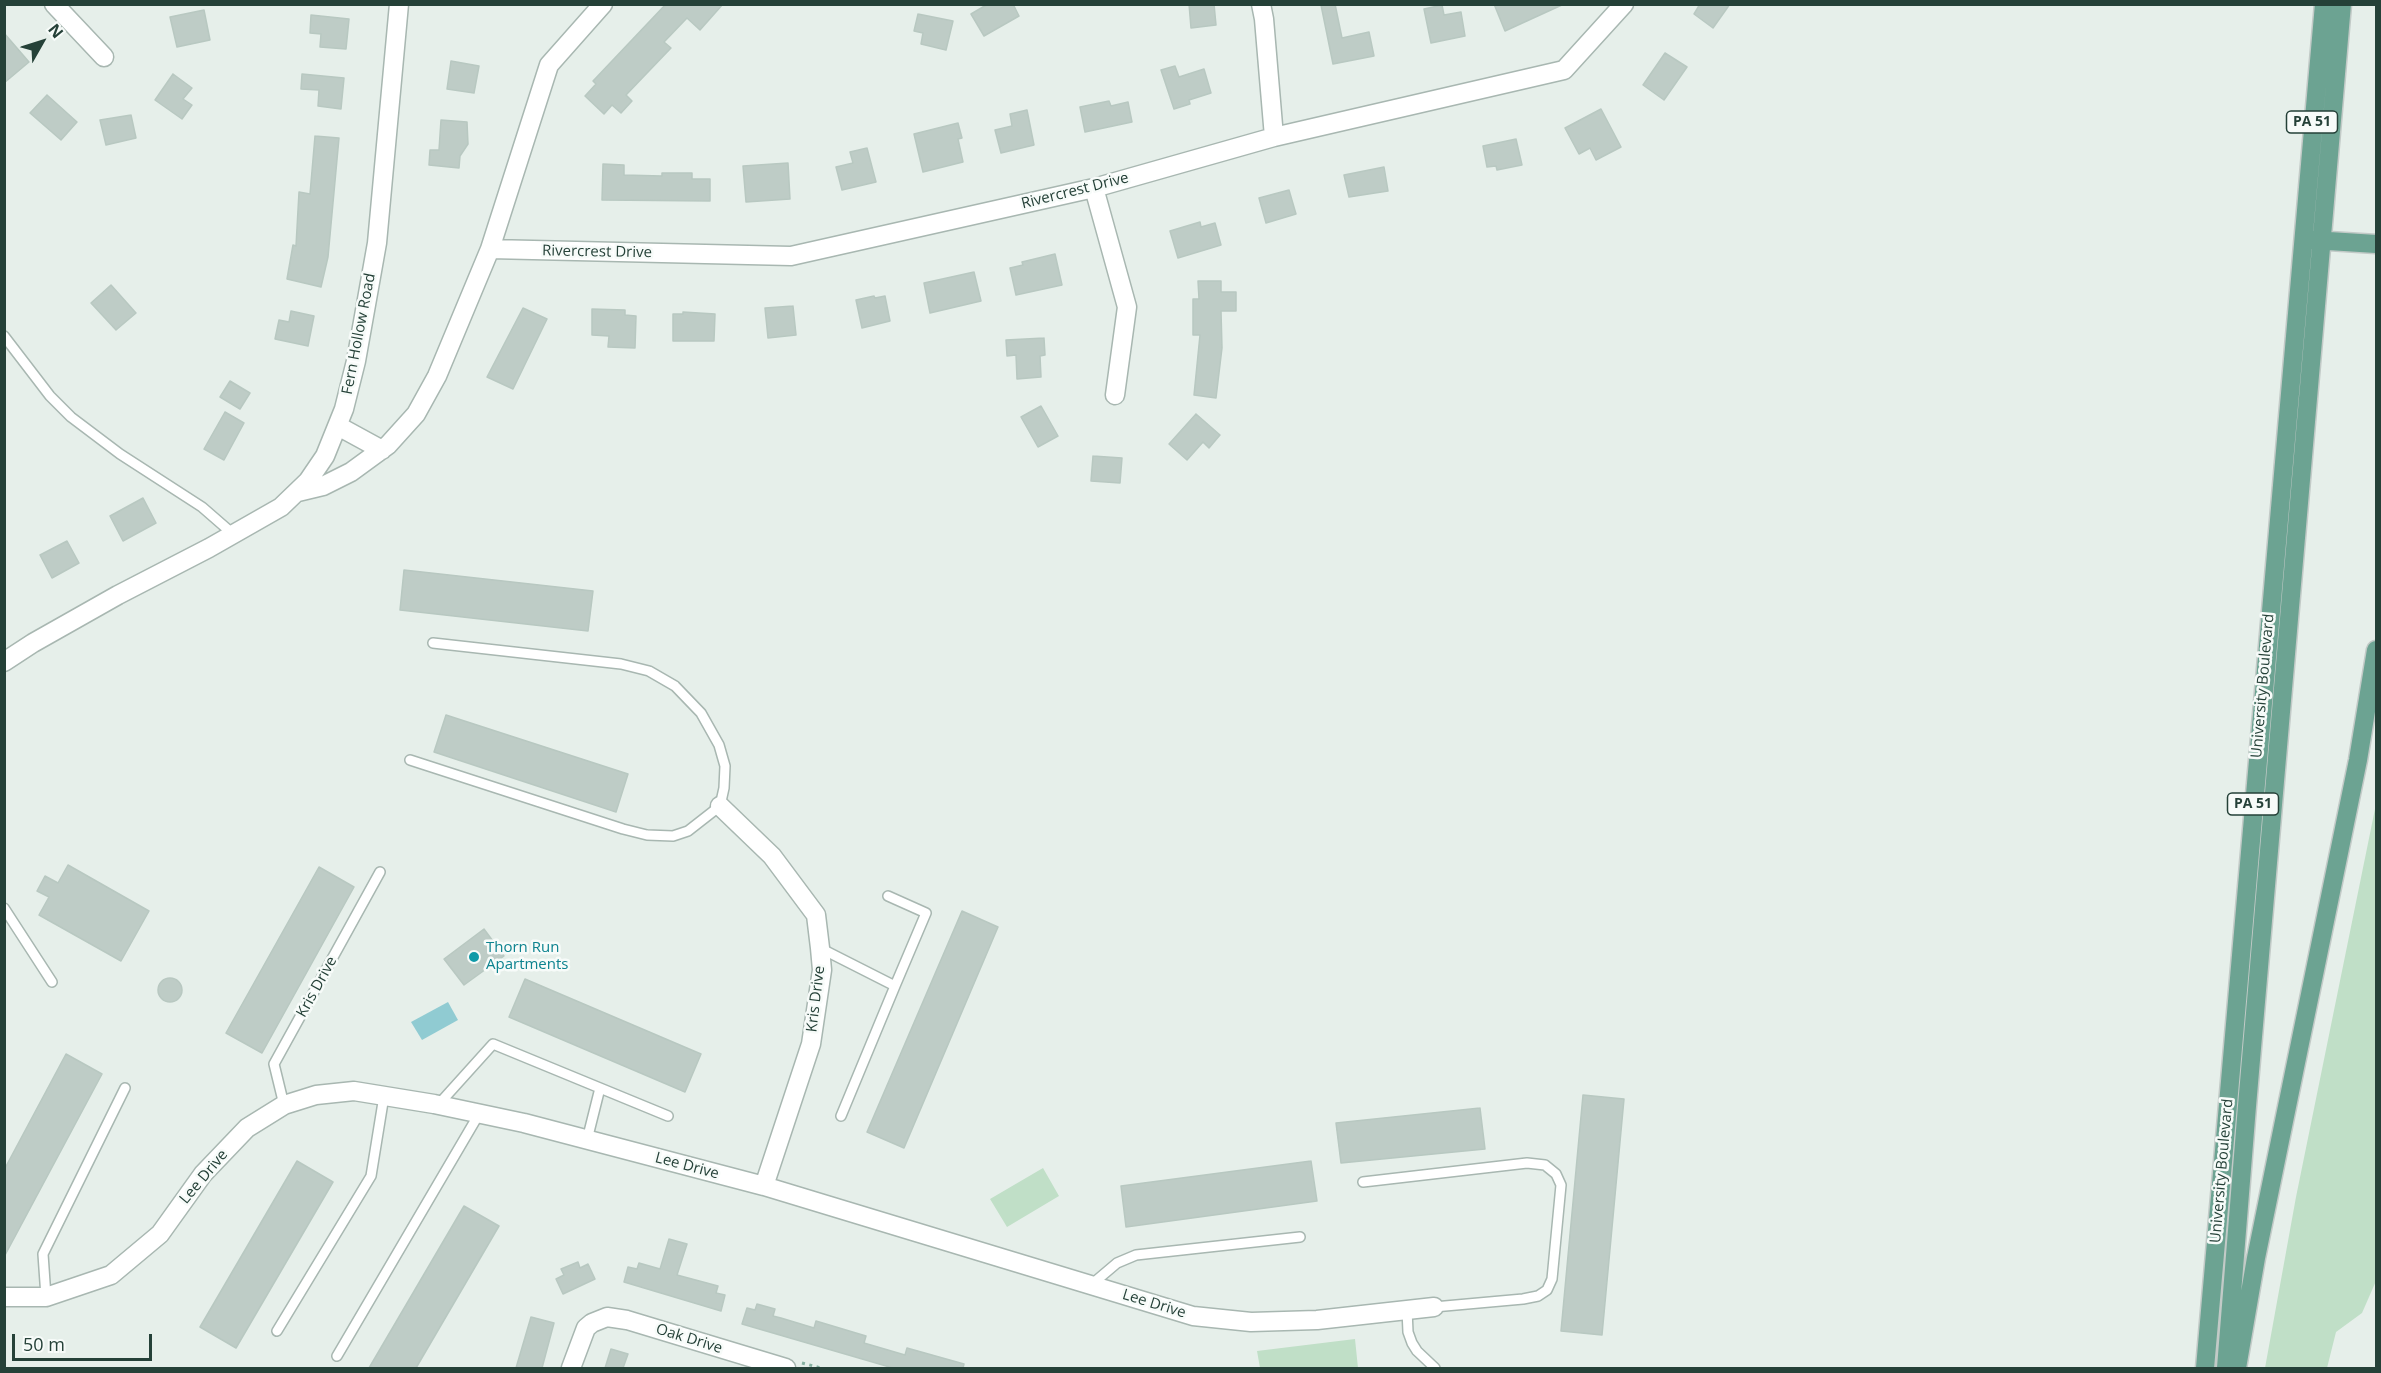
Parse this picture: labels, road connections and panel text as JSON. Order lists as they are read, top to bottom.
{
  "streets": {
    "main road": ["PA 51", "University Boulevard"],
    "street": [
      "Rivercrest Drive",
      "Fern Hollow Road",
      "Kris Drive",
      "Lee Drive",
      "Oak Drive"
    ]
  },
  "crossings": [
    ["Kris Drive", "Lee Drive"]
  ],
  "places": ["Thorn Run Apartments"],
  "scale_bar": "50 m",
  "north": "top right"
}
